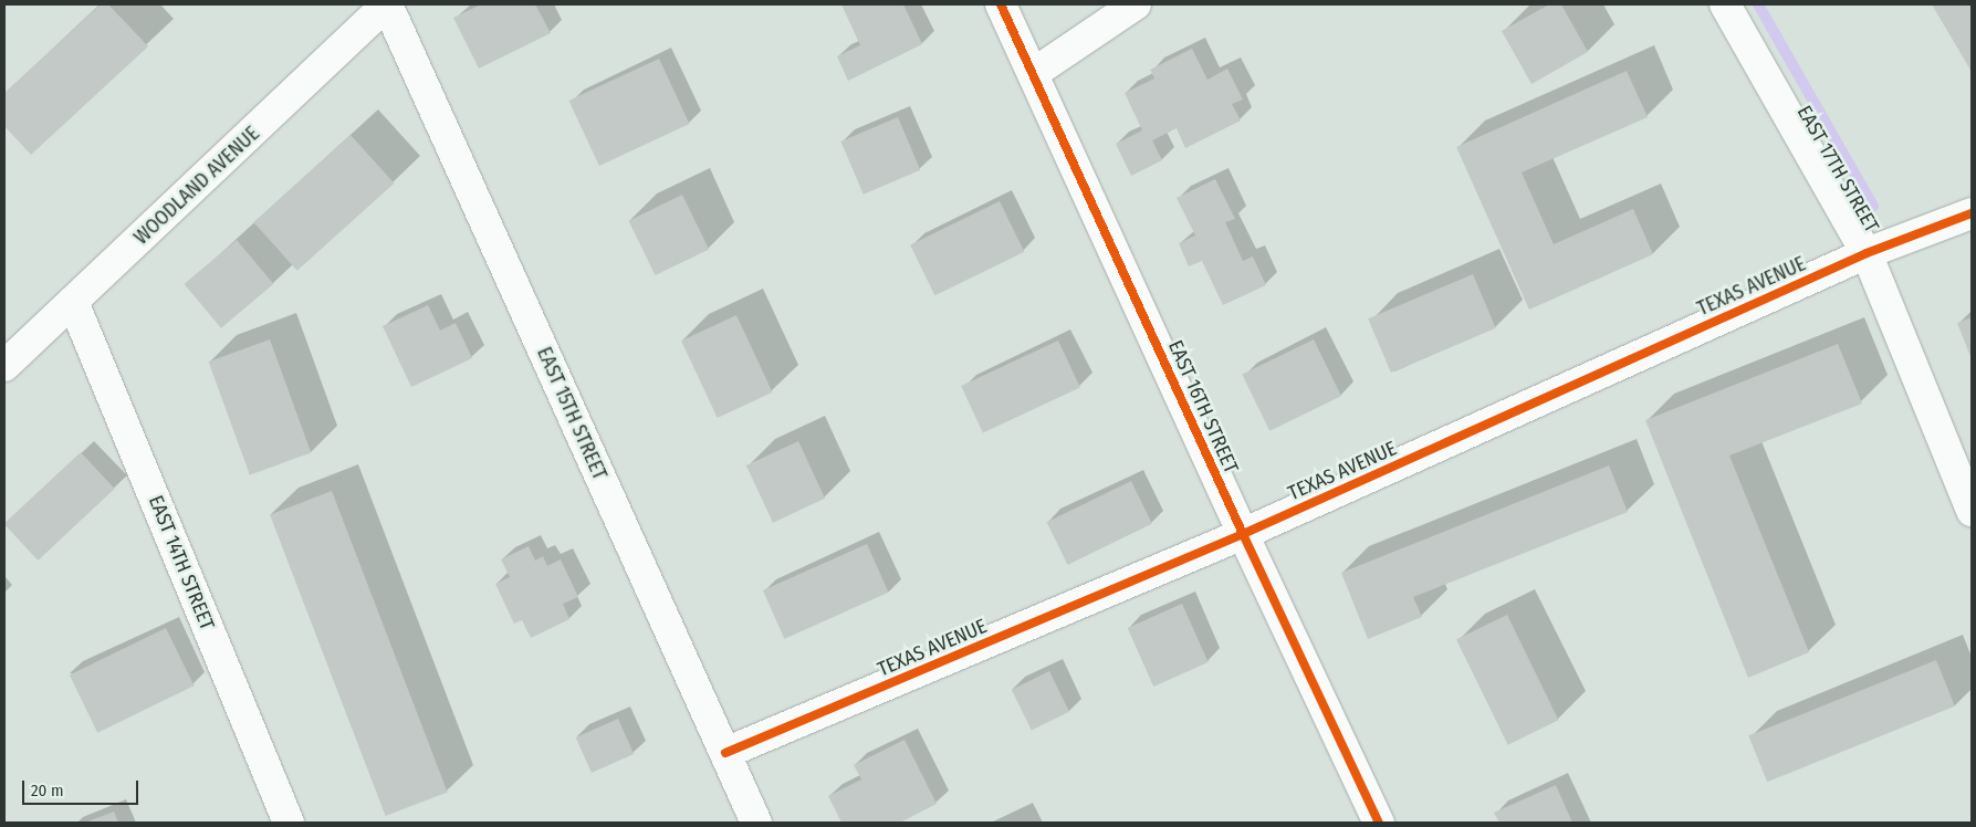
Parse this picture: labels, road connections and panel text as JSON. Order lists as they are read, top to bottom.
{
  "streets": {
    "street": [
      "EAST 17TH STREET",
      "WOODLAND AVENUE",
      "TEXAS AVENUE",
      "EAST 16TH STREET",
      "EAST 15TH STREET",
      "EAST 14TH STREET"
    ]
  },
  "crossings": [
    ["EAST 17TH STREET", "TEXAS AVENUE"],
    ["WOODLAND AVENUE", "EAST 15TH STREET"],
    ["WOODLAND AVENUE", "EAST 14TH STREET"],
    ["TEXAS AVENUE", "EAST 16TH STREET"],
    ["TEXAS AVENUE", "EAST 15TH STREET"]
  ],
  "scale_bar": "20 m"
}
